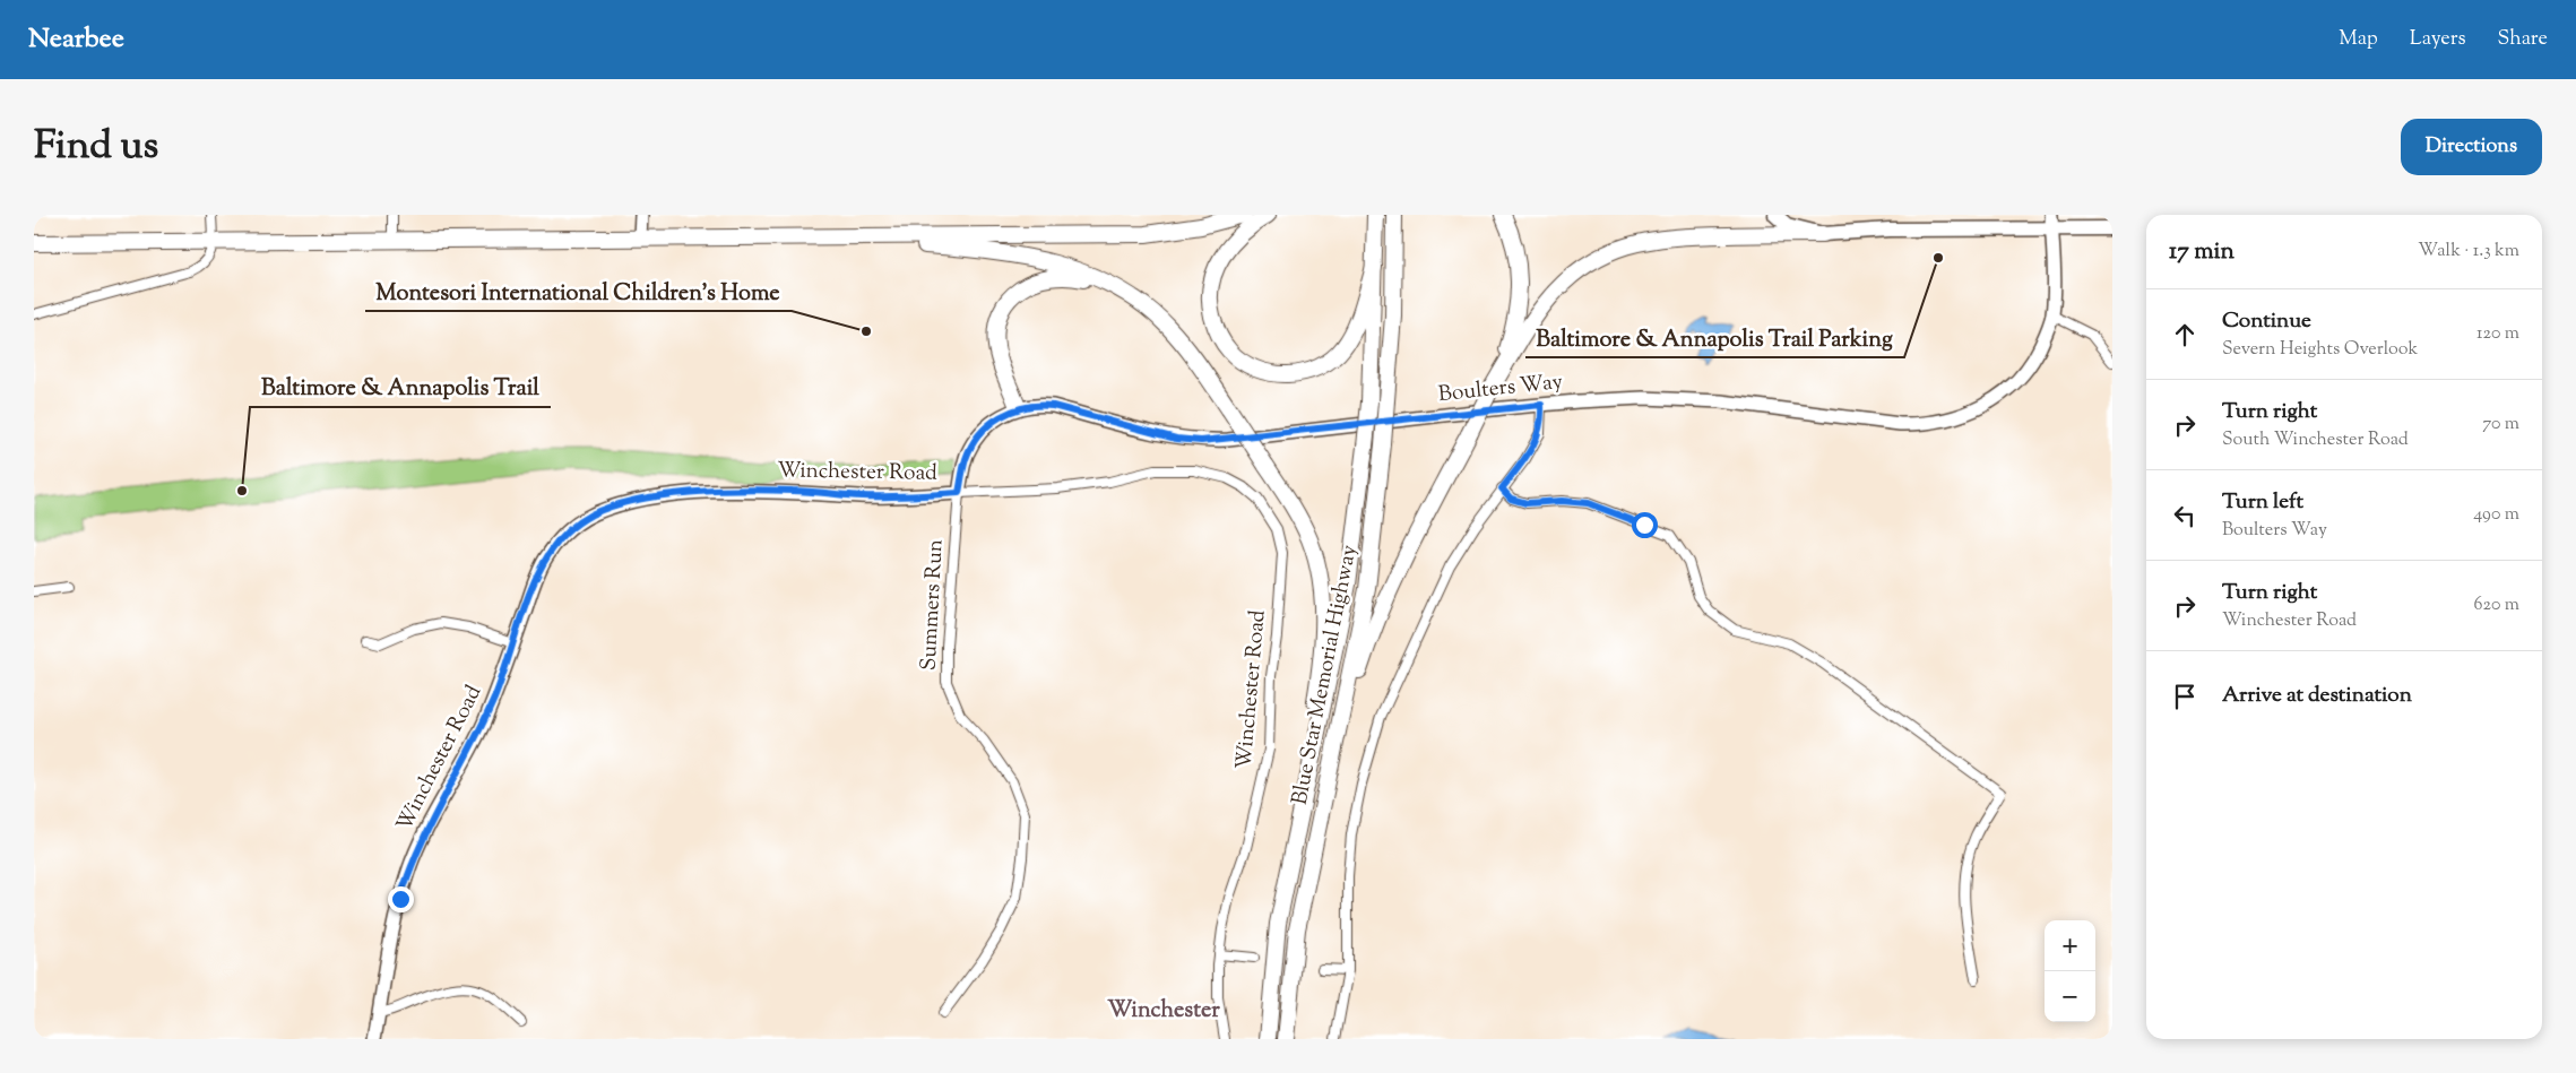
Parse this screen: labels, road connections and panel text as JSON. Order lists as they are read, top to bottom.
{
  "streets": {
    "highway": ["Blue Star Memorial Highway"],
    "street": ["Boulters Way", "Winchester Road", "Summers Run"]
  },
  "crossings": [
    ["Boulters Way", "Winchester Road"],
    ["Boulters Way", "Summers Run"],
    ["Winchester Road", "Summers Run"]
  ],
  "districts": ["Winchester"],
  "places": ["Baltimore & Annapolis Trail Parking", "Montesori International Children's Home", "Baltimore & Annapolis Trail"],
  "page": {
    "header": "Nearbee",
    "nav": ["Map", "Layers", "Share"],
    "title": "Find us",
    "buttons": "Directions",
    "heading": ["17 min", "Walk · 1.3 km"],
    "list": [
      ["Continue", "Severn Heights Overlook", "120 m"],
      ["Turn right", "South Winchester Road", "70 m"],
      ["Turn left", "Boulters Way", "490 m"],
      ["Turn right", "Winchester Road", "620 m"],
      "Arrive at destination"
    ],
    "map_buttons": ["+", "−"]
  }
}
